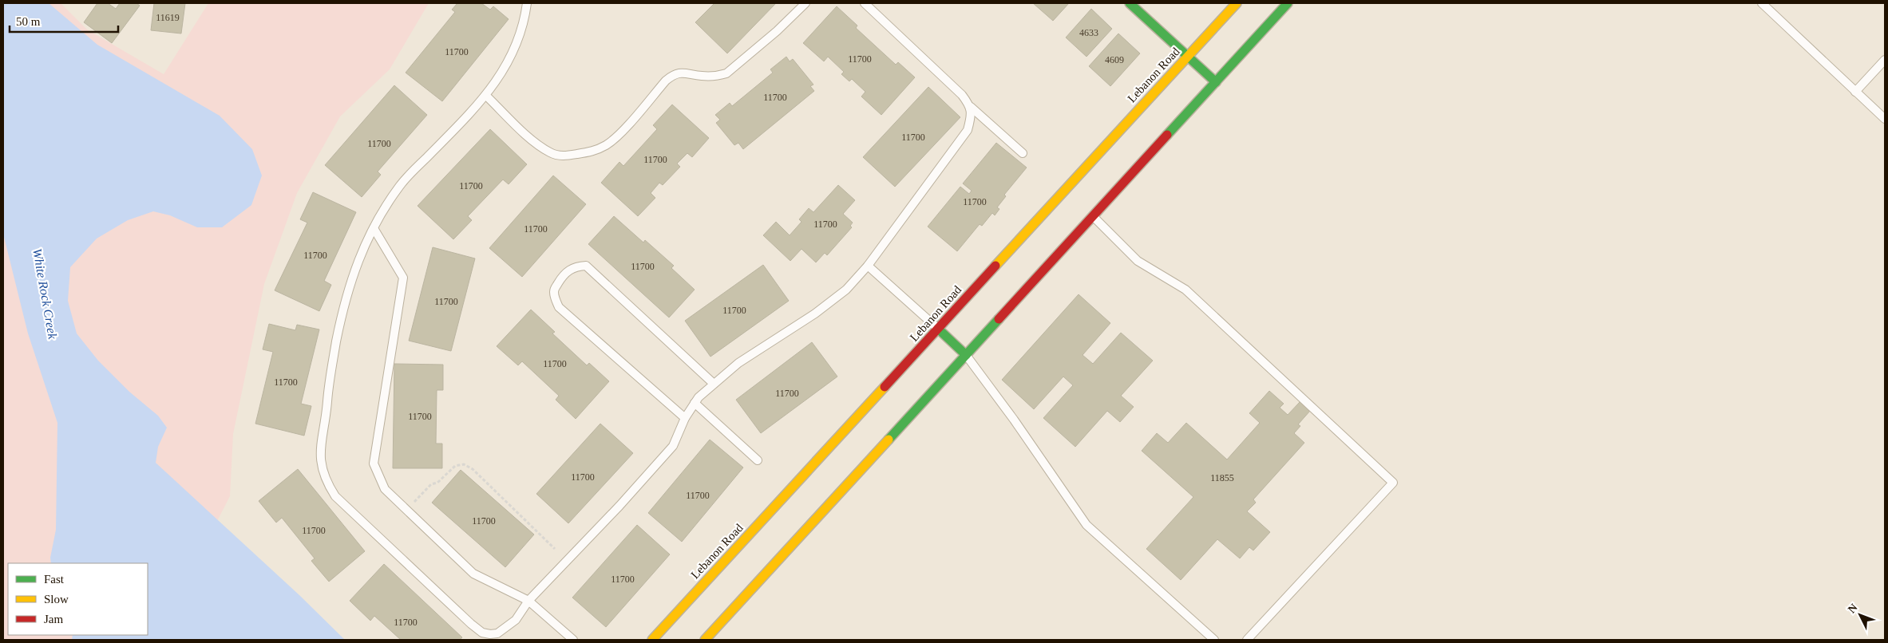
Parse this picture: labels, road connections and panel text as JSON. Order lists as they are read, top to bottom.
{
  "streets": {
    "main road": ["Lebanon Road"]
  },
  "water": ["White Rock Creek"],
  "house_numbers": [
    "11619",
    "4633",
    "11700",
    "11700",
    "4609",
    "11700",
    "11700",
    "11700",
    "11700",
    "11700",
    "11700",
    "11700",
    "11700",
    "11700",
    "11700",
    "11700",
    "11700",
    "11700",
    "11700",
    "11700",
    "11700",
    "11700",
    "11855",
    "11700",
    "11700",
    "11700",
    "11700",
    "11700"
  ],
  "legend": ["Fast", "Slow", "Jam"],
  "scale_bar": "50 m",
  "north": "top left"
}
